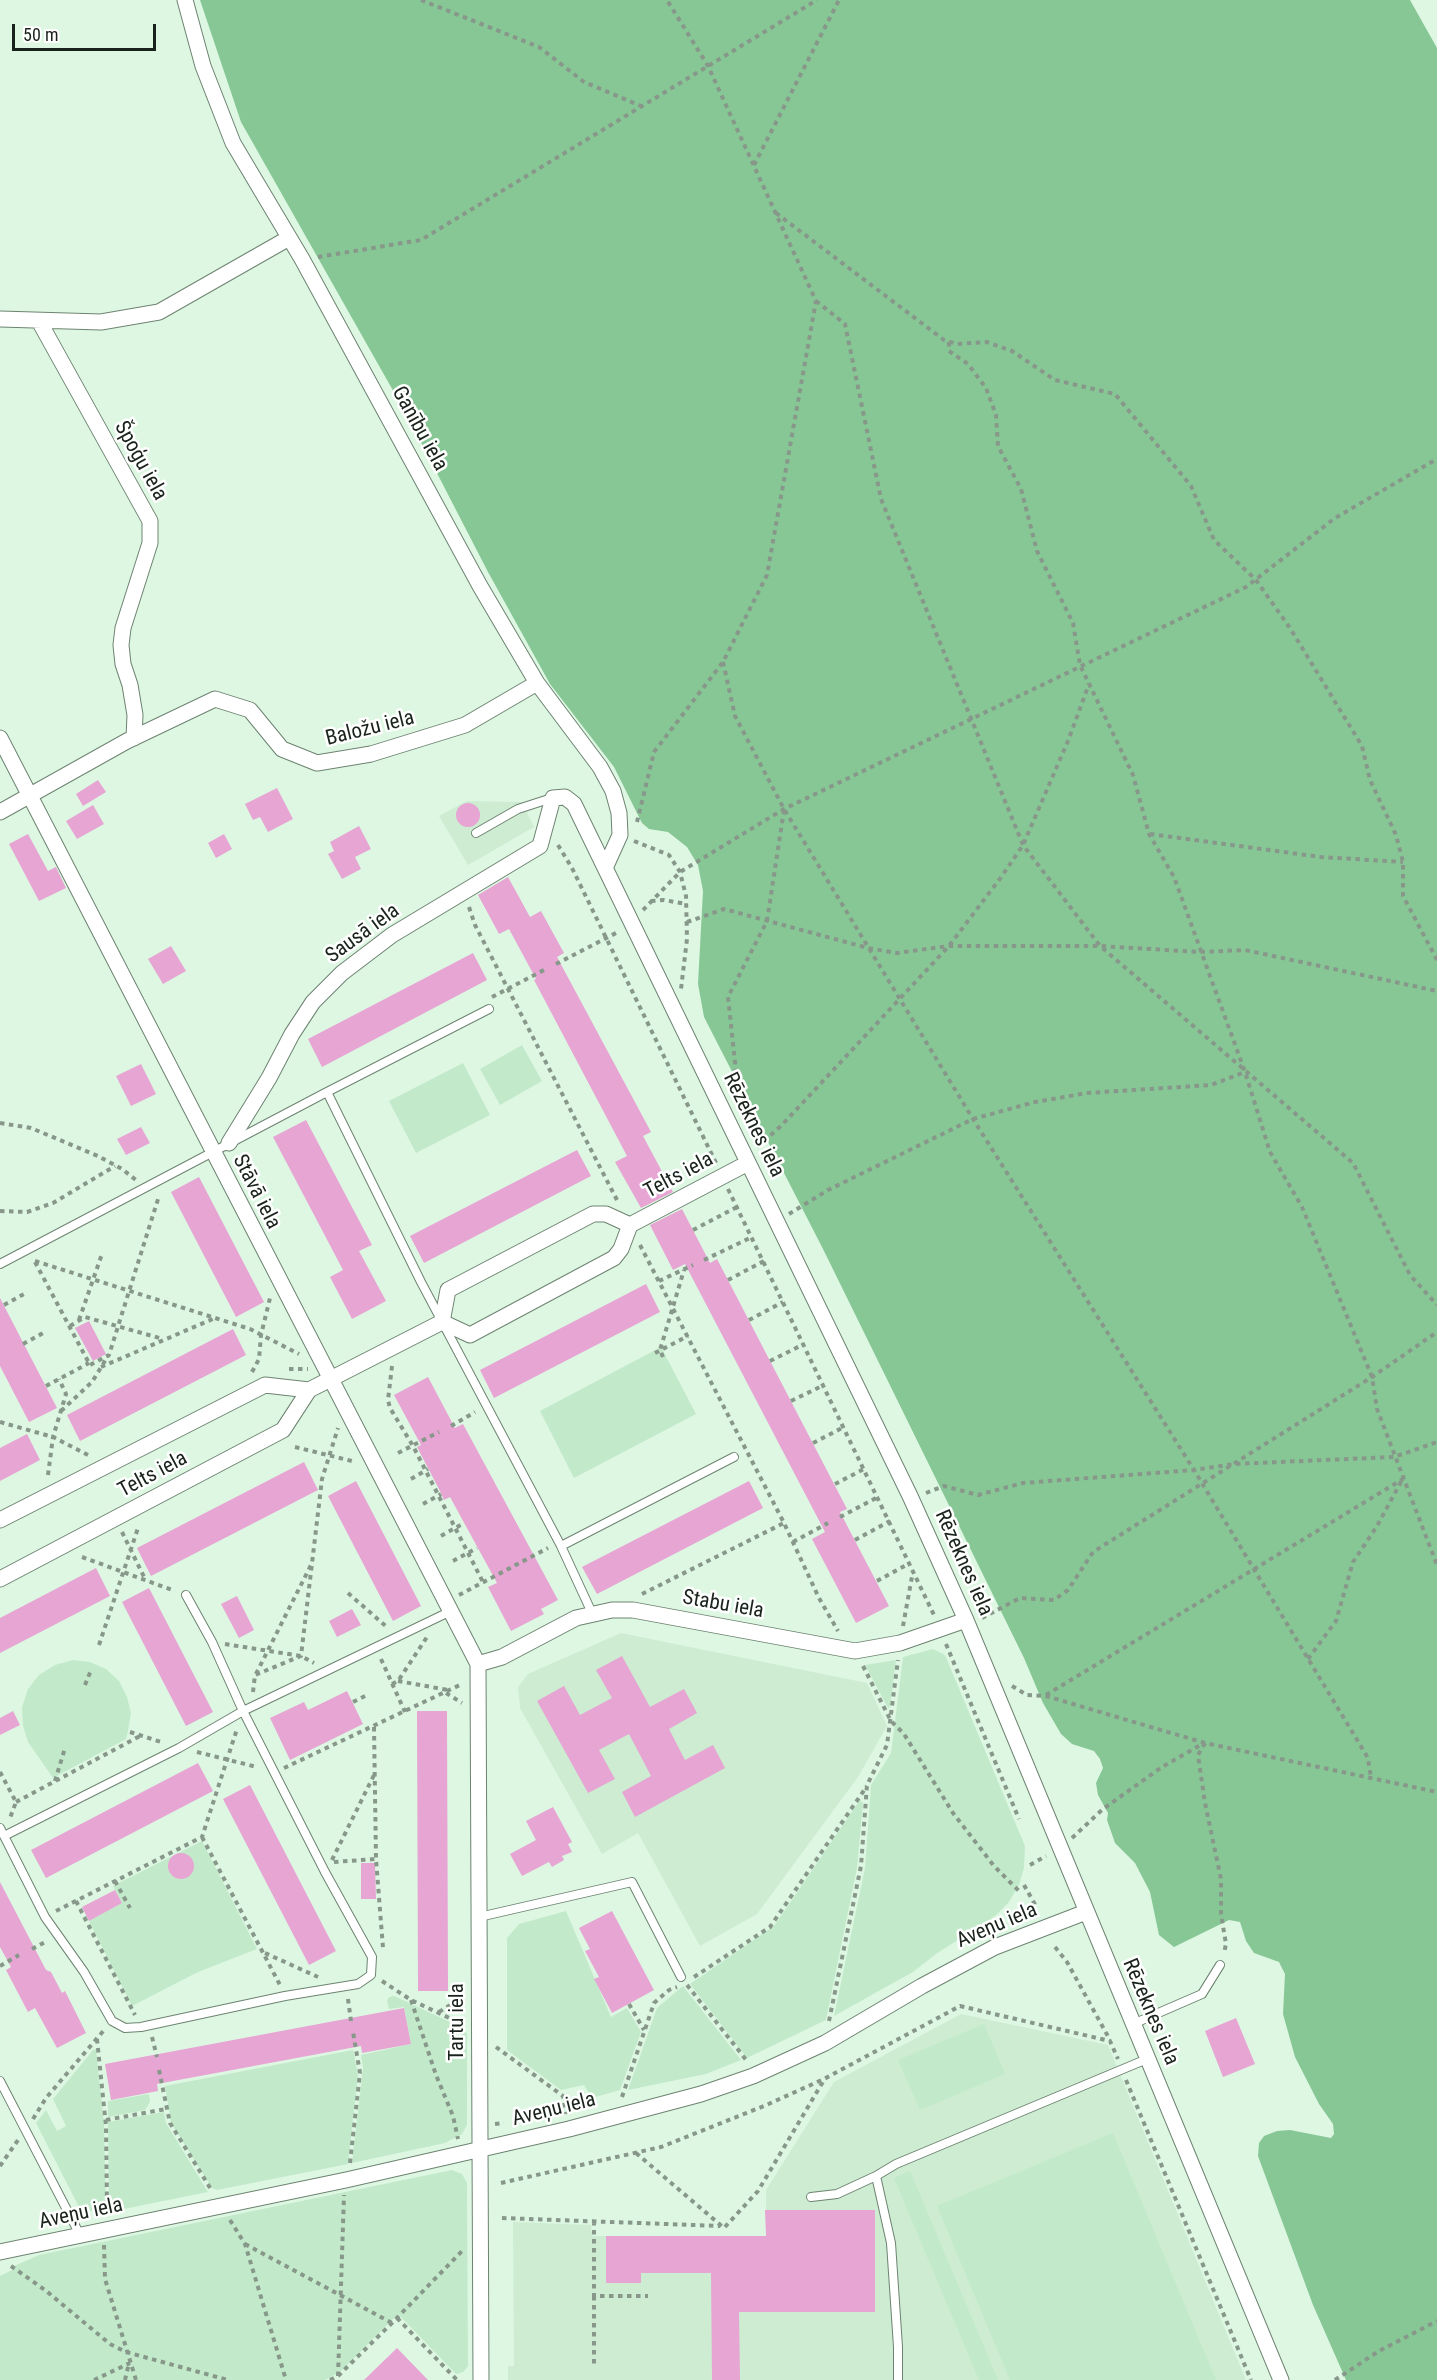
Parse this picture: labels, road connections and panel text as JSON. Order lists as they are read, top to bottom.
{
  "streets": {
    "street": [
      "Ganību iela",
      "Špoģu iela",
      "Baložu iela",
      "Sausā iela",
      "Rēzeknes iela",
      "Telts iela",
      "Stāvā iela",
      "Stabu iela",
      "Aveņu iela",
      "Tartu iela"
    ]
  },
  "crossings": [
    ["Ganību iela", "Baložu iela"],
    ["Špoģu iela", "Baložu iela"],
    ["Baložu iela", "Stāvā iela"],
    ["Sausā iela", "Rēzeknes iela"],
    ["Rēzeknes iela", "Telts iela"],
    ["Rēzeknes iela", "Stabu iela"],
    ["Rēzeknes iela", "Aveņu iela"],
    ["Stāvā iela", "Stabu iela"],
    ["Stāvā iela", "Tartu iela"],
    ["Stabu iela", "Tartu iela"],
    ["Aveņu iela", "Tartu iela"]
  ],
  "scale_bar": "50 m"
}
